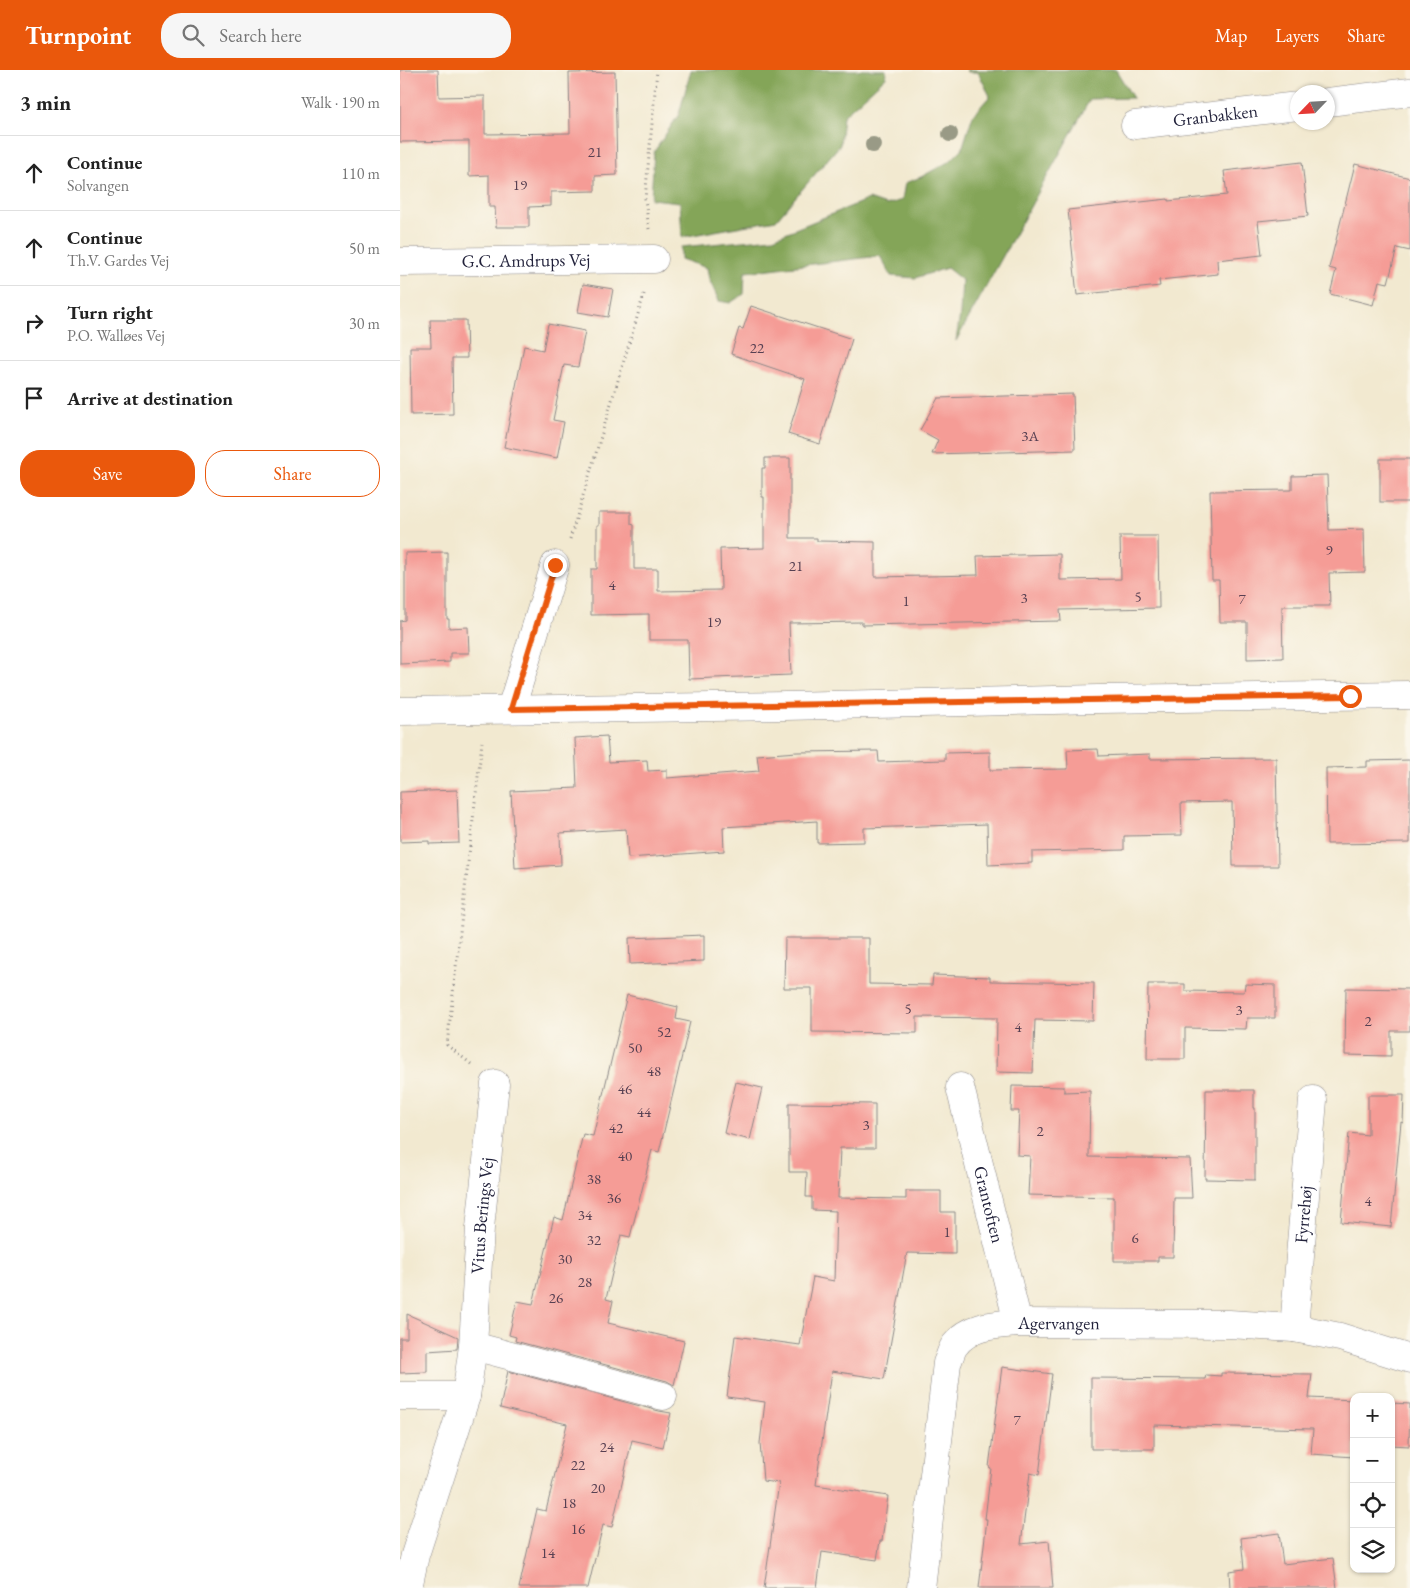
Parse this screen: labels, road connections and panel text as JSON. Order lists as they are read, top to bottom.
{
  "streets": {
    "street": [
      "Granbakken",
      "G.C. Amdrups Vej",
      "Grantoften",
      "Fyrrehøj",
      "Vitus Berings Vej",
      "Agervangen"
    ]
  },
  "crossings": [
    ["Grantoften", "Agervangen"],
    ["Fyrrehøj", "Agervangen"]
  ],
  "house_numbers": [
    "21",
    "19",
    "22",
    "3A",
    "9",
    "21",
    "4",
    "5",
    "3",
    "7",
    "1",
    "19",
    "5",
    "3",
    "2",
    "4",
    "52",
    "50",
    "48",
    "46",
    "44",
    "3",
    "42",
    "2",
    "40",
    "38",
    "36",
    "4",
    "34",
    "1",
    "6",
    "32",
    "30",
    "28",
    "26",
    "7",
    "24",
    "22",
    "20",
    "18",
    "16",
    "14"
  ],
  "north": "bottom left",
  "page": {
    "header": "Turnpoint",
    "search": "Search here",
    "nav": ["Map", "Layers", "Share"],
    "heading": ["3 min", "Walk · 190 m"],
    "list": [
      ["Continue", "Solvangen", "110 m"],
      ["Continue", "Th.V. Gardes Vej", "50 m"],
      ["Turn right", "P.O. Walløes Vej", "30 m"],
      "Arrive at destination"
    ],
    "buttons": ["Save", "Share"],
    "map_buttons": ["+", "−"]
  }
}
